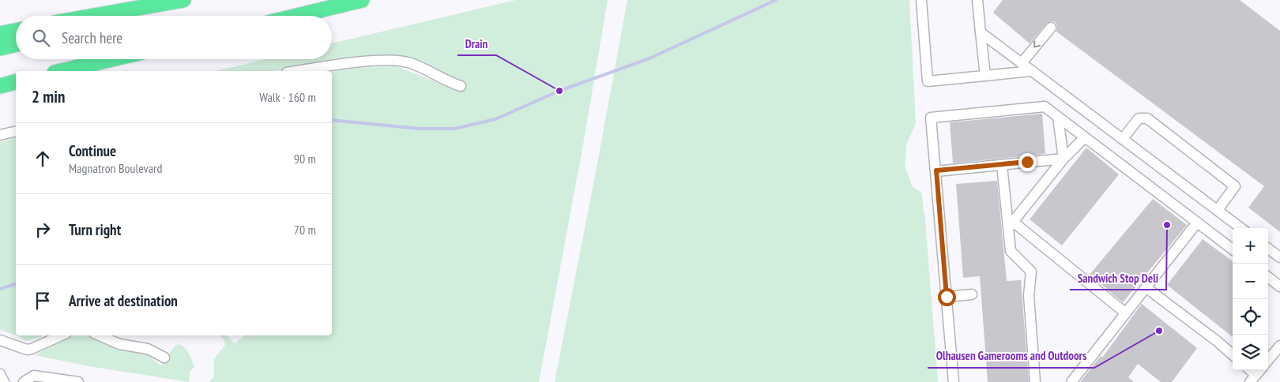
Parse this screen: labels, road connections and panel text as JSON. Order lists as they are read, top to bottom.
{
  "places": ["Drain", "Sandwich Stop Deli", "Olhausen Gamerooms and Outdoors"],
  "page": {
    "search": "Search here",
    "heading": ["2 min", "Walk · 160 m"],
    "list": [
      ["Continue", "Magnatron Boulevard", "90 m"],
      ["Turn right", "70 m"],
      "Arrive at destination"
    ],
    "map_buttons": ["+", "−"]
  }
}
